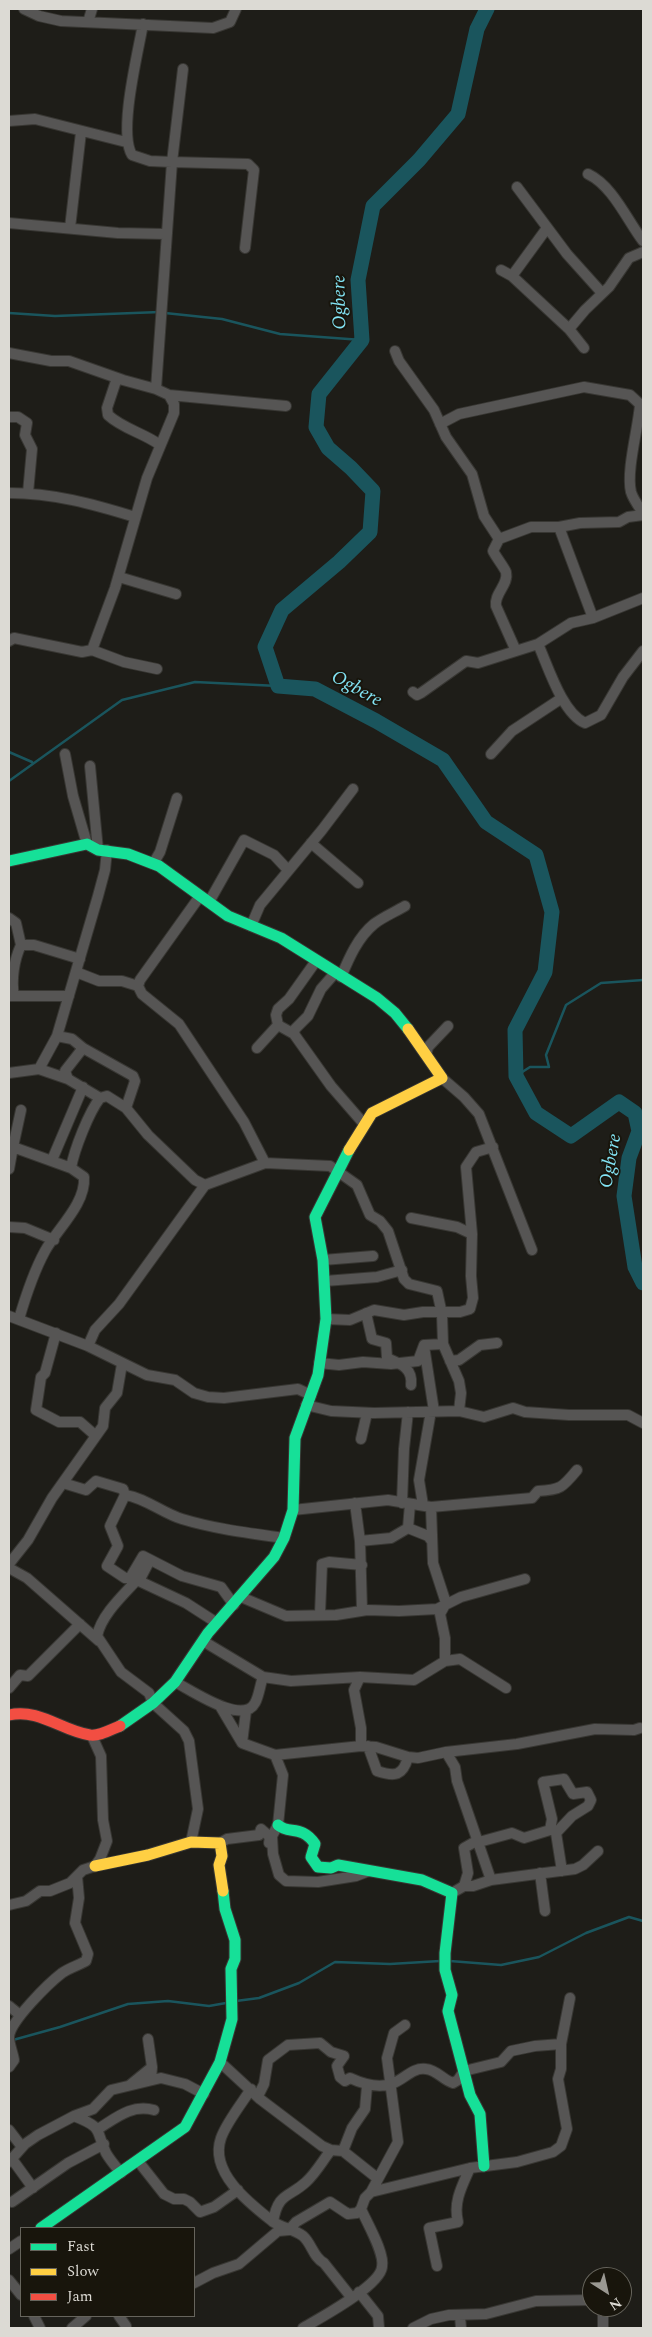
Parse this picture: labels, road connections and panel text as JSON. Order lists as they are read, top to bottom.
{
  "water": ["Ogbere"],
  "legend": ["Fast", "Slow", "Jam"],
  "north": "bottom right"
}
